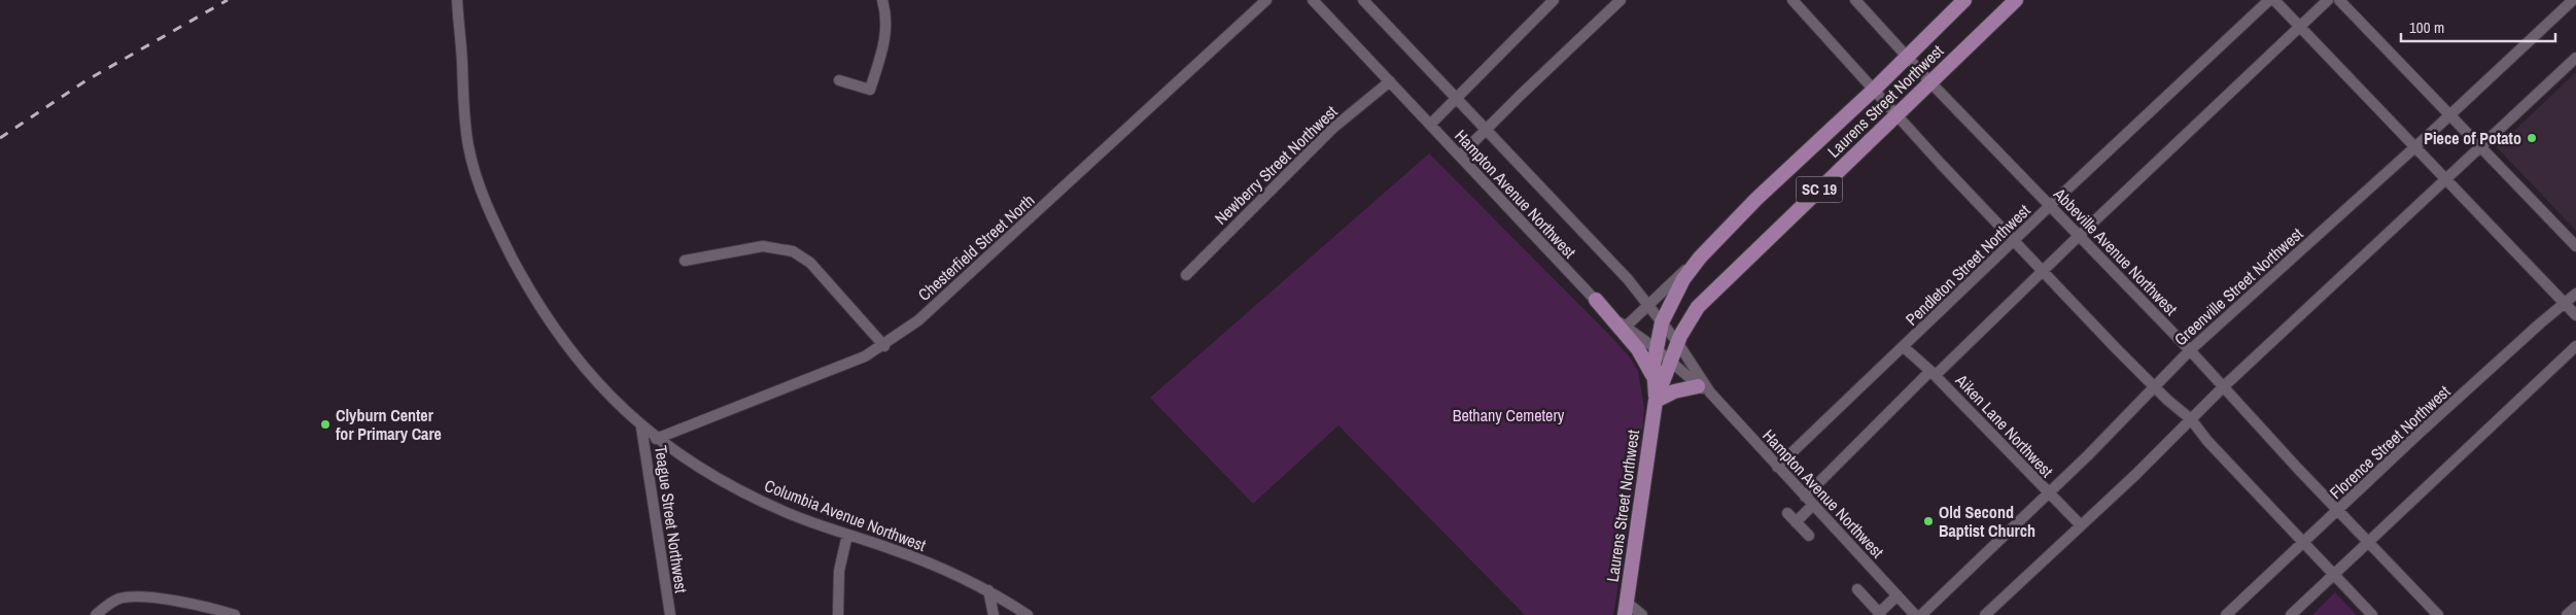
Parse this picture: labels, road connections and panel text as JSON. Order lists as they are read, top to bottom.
{
  "streets": {
    "main road": ["Laurens Street Northwest", "SC 19"],
    "street": [
      "Newberry Street Northwest",
      "Hampton Avenue Northwest",
      "Chesterfield Street North",
      "Abbeville Avenue Northwest",
      "Pendleton Street Northwest",
      "Greenville Street Northwest",
      "Aiken Lane Northwest",
      "Florence Street Northwest",
      "Columbia Avenue Northwest",
      "Teague Street Northwest"
    ]
  },
  "crossings": [
    ["Laurens Street Northwest", "Hampton Avenue Northwest"],
    ["Laurens Street Northwest", "Abbeville Avenue Northwest"],
    ["Newberry Street Northwest", "Hampton Avenue Northwest"],
    ["Hampton Avenue Northwest", "Pendleton Street Northwest"],
    ["Chesterfield Street North", "Columbia Avenue Northwest"],
    ["Abbeville Avenue Northwest", "Pendleton Street Northwest"],
    ["Abbeville Avenue Northwest", "Greenville Street Northwest"],
    ["Abbeville Avenue Northwest", "Florence Street Northwest"],
    ["Pendleton Street Northwest", "Aiken Lane Northwest"],
    ["Greenville Street Northwest", "Aiken Lane Northwest"],
    ["Columbia Avenue Northwest", "Teague Street Northwest"]
  ],
  "parks": ["Bethany Cemetery"],
  "places": ["Piece of Potato", "Clyburn Center for Primary Care", "Old Second Baptist Church"],
  "scale_bar": "100 m"
}
